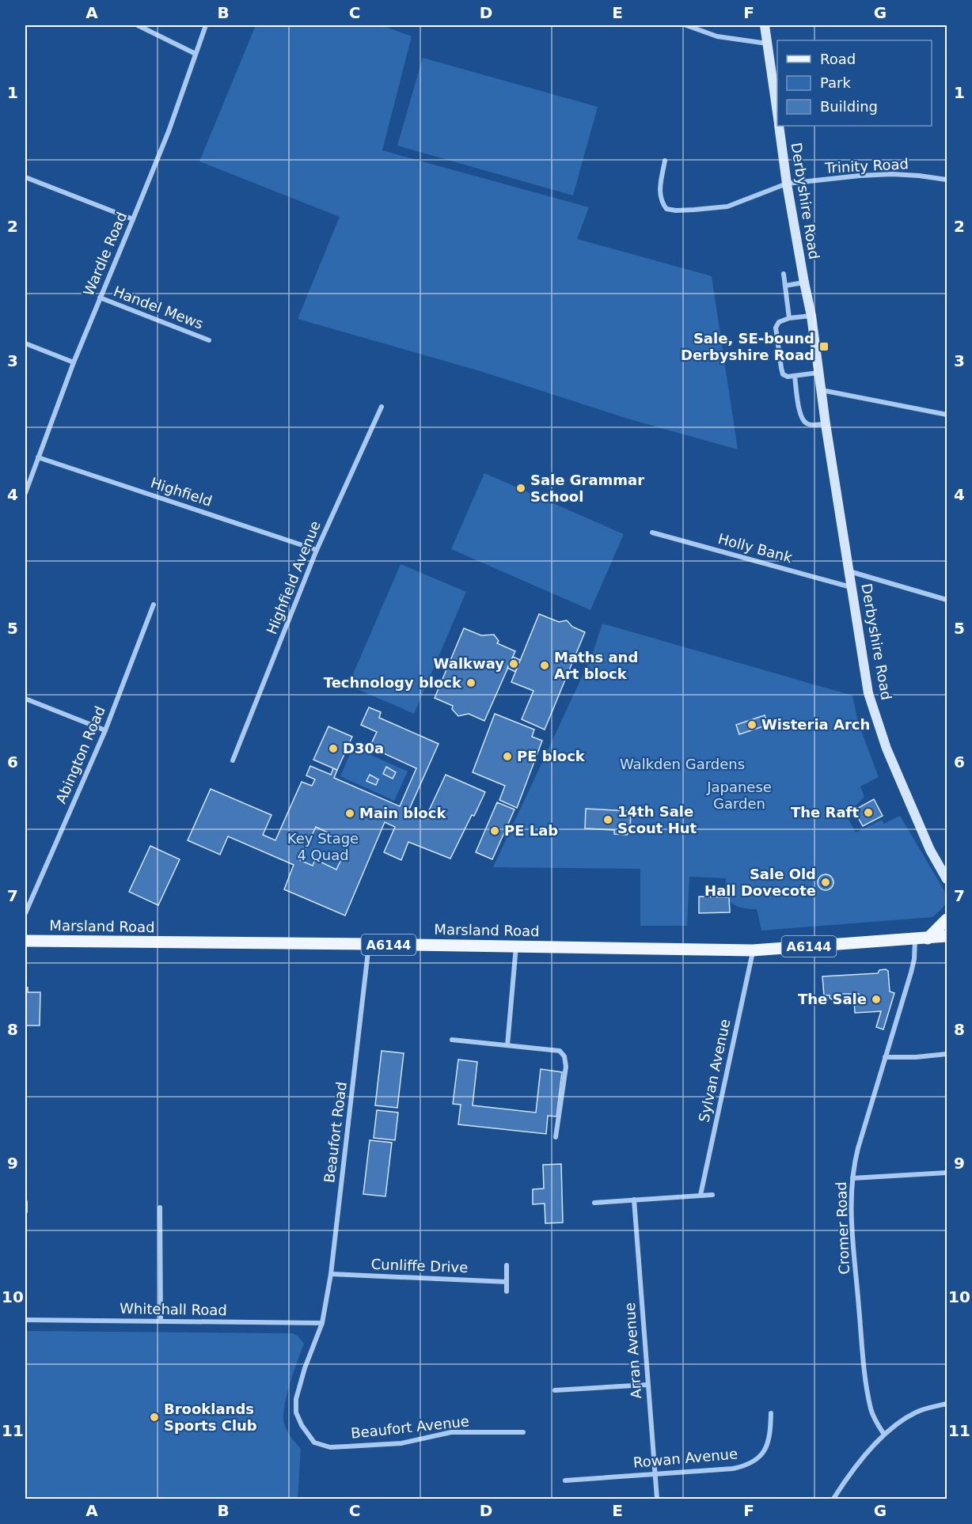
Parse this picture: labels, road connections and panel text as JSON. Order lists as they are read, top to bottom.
{
  "streets": {
    "main road": ["Marsland Road", "A6144"],
    "street": [
      "Trinity Road",
      "Derbyshire Road",
      "Wardle Road",
      "Handel Mews",
      "Highfield",
      "Holly Bank",
      "Highfield Avenue",
      "Abington Road",
      "Sylvan Avenue",
      "Beaufort Road",
      "Cromer Road",
      "Cunliffe Drive",
      "Whitehall Road",
      "Arran Avenue",
      "Beaufort Avenue",
      "Rowan Avenue"
    ]
  },
  "crossings": [
    ["Trinity Road", "Derbyshire Road"],
    ["Derbyshire Road", "Holly Bank"],
    ["Wardle Road", "Handel Mews"],
    ["Wardle Road", "Highfield"],
    ["Highfield", "Highfield Avenue"],
    ["Marsland Road", "Sylvan Avenue"],
    ["Marsland Road", "Beaufort Road"],
    ["Marsland Road", "Cromer Road"],
    ["Beaufort Road", "Cunliffe Drive"],
    ["Beaufort Road", "Whitehall Road"],
    ["Beaufort Road", "Beaufort Avenue"],
    ["Whitehall Road", "Beaufort Avenue"],
    ["Arran Avenue", "Rowan Avenue"]
  ],
  "parks": ["Walkden Gardens", "Japanese Garden", "Key Stage 4 Quad"],
  "places": {
    "transit": ["Sale, SE-bound Derbyshire Road"],
    "other": [
      "Sale Grammar School",
      "Walkway",
      "Maths and Art block",
      "Technology block",
      "Wisteria Arch",
      "D30a",
      "PE block",
      "The Raft",
      "Main block",
      "14th Sale Scout Hut",
      "PE Lab",
      "Sale Old Hall Dovecote",
      "The Sale",
      "Brooklands Sports Club"
    ]
  },
  "legend": ["Road", "Park", "Building"],
  "grid": {
    "columns": [
      "A",
      "B",
      "C",
      "D",
      "E",
      "F",
      "G"
    ],
    "rows": [
      "1",
      "2",
      "3",
      "4",
      "5",
      "6",
      "7",
      "8",
      "9",
      "10",
      "11"
    ]
  }
}
